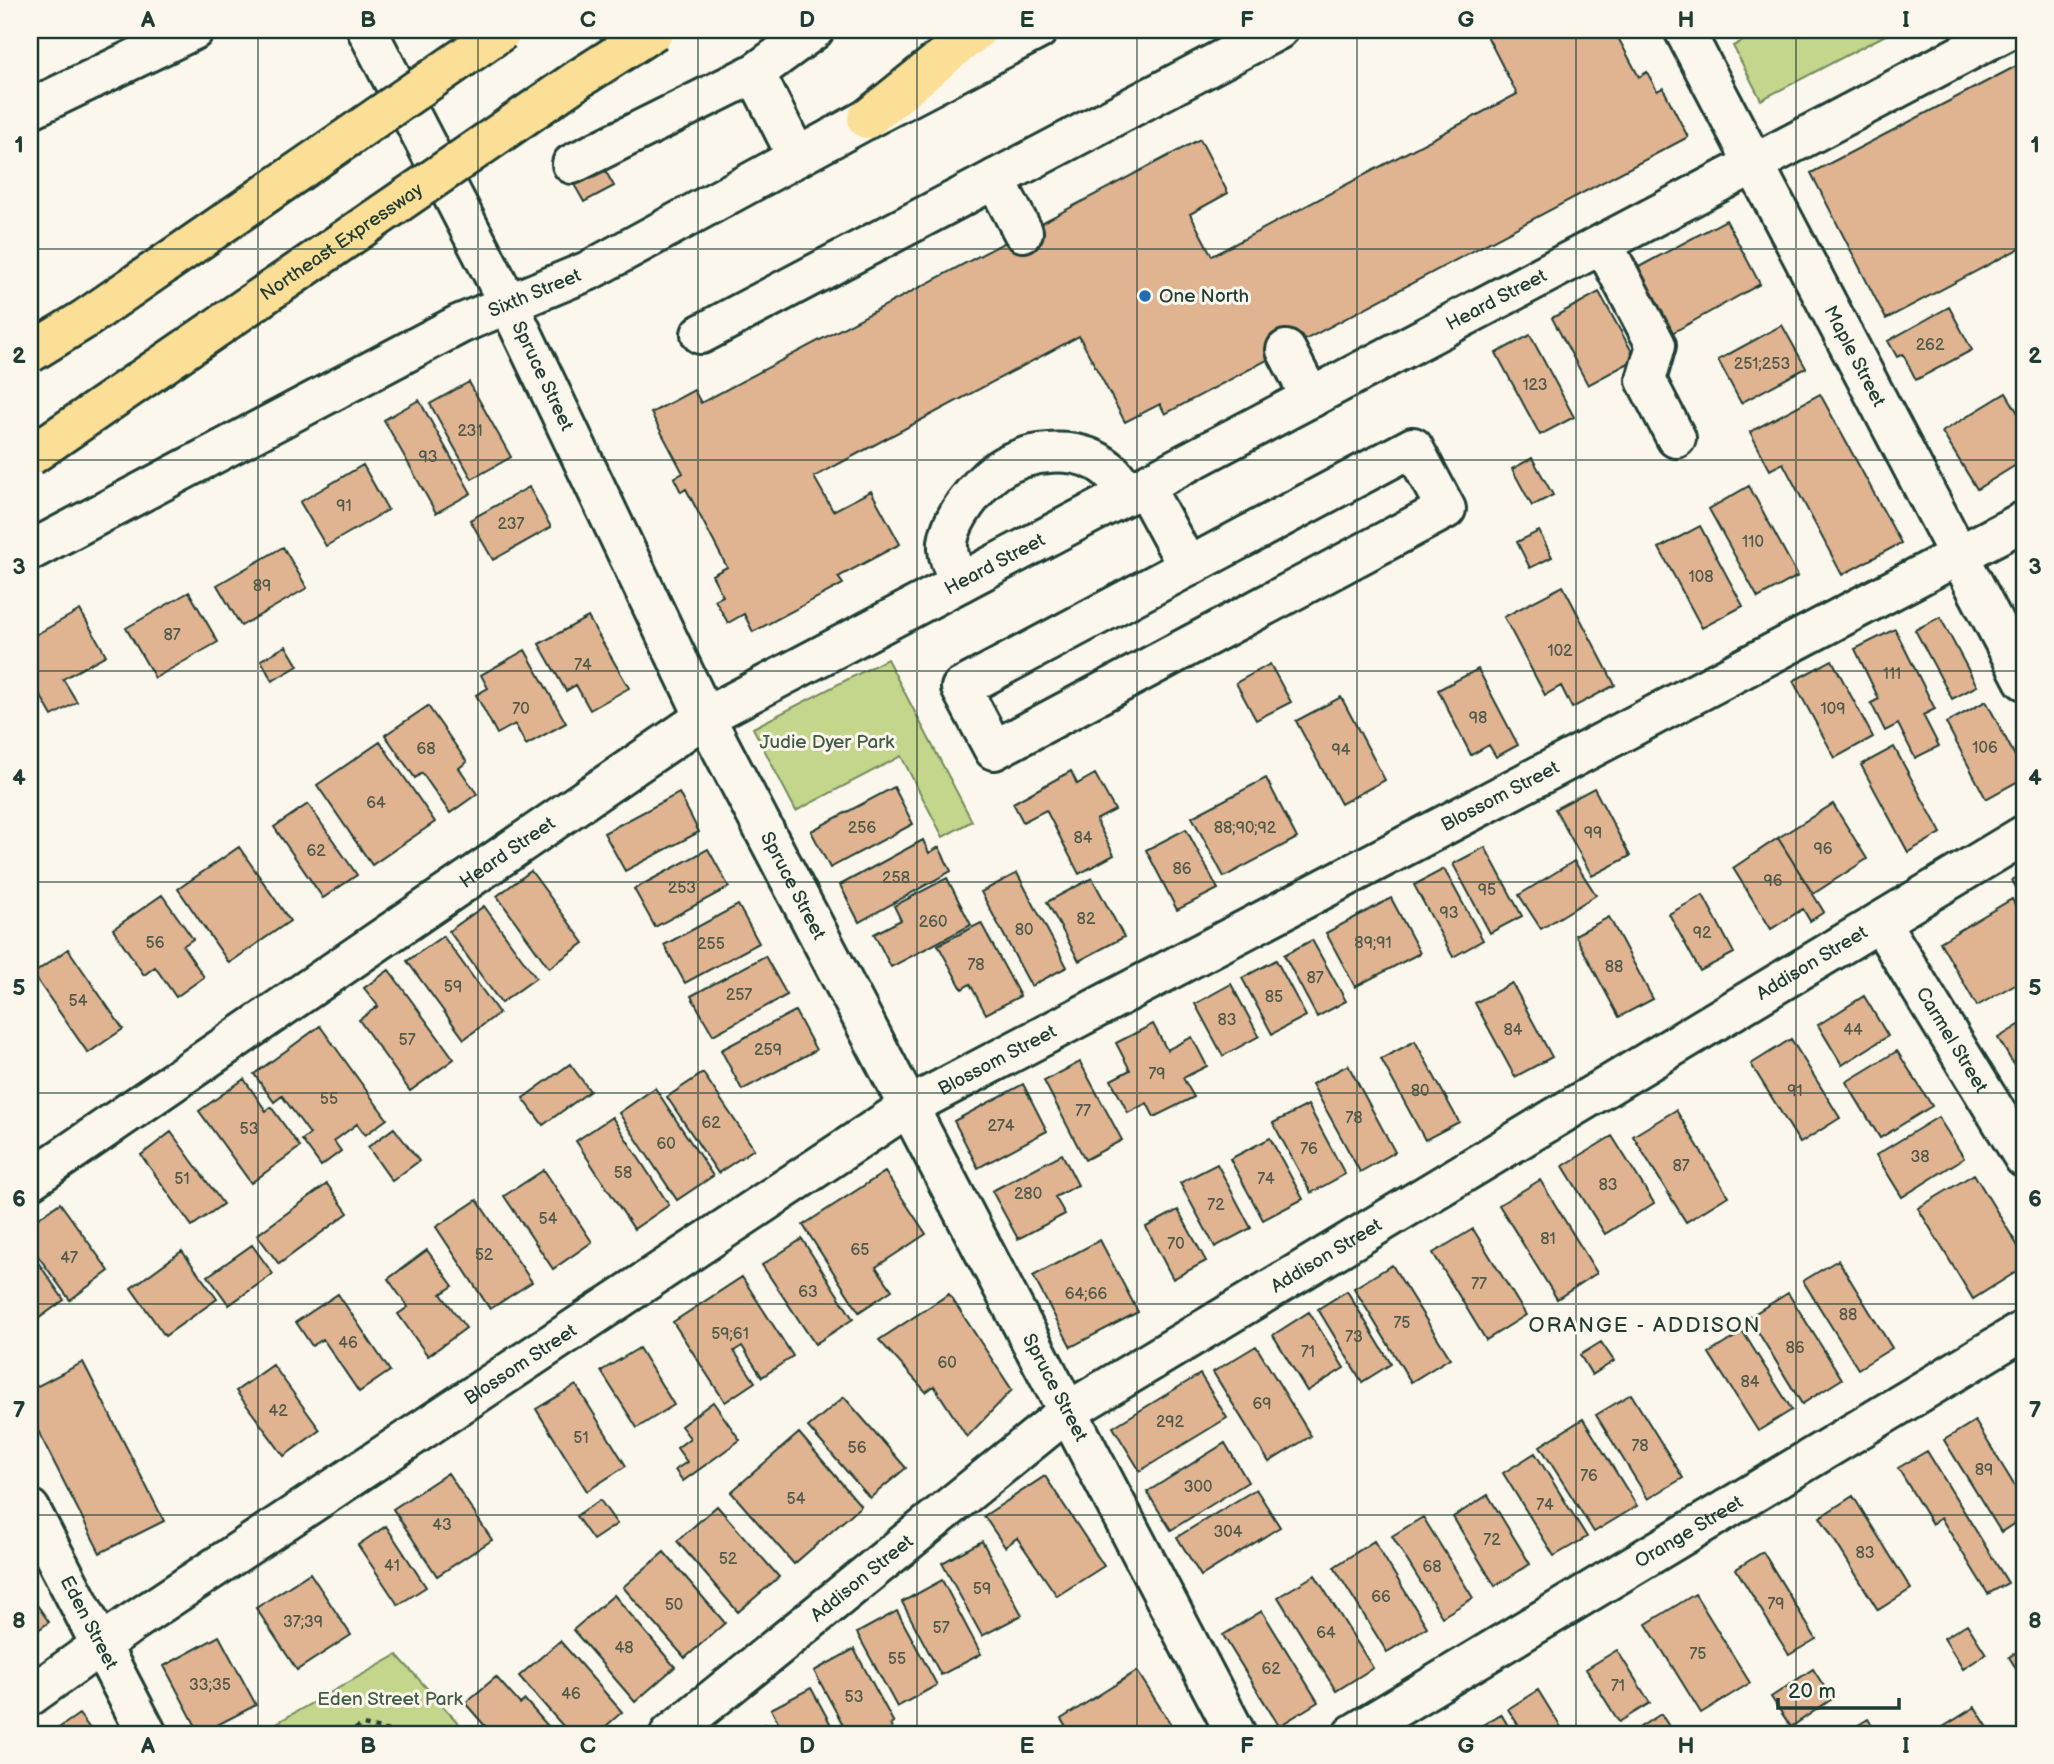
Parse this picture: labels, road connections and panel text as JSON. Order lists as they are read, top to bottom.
{
  "streets": {
    "highway": ["Northeast Expressway"],
    "street": [
      "Sixth Street",
      "Heard Street",
      "Maple Street",
      "Spruce Street",
      "Blossom Street",
      "Addison Street",
      "Carmel Street",
      "Orange Street",
      "Eden Street"
    ]
  },
  "crossings": [
    ["Sixth Street", "Spruce Street"],
    ["Heard Street", "Maple Street"],
    ["Heard Street", "Spruce Street"],
    ["Maple Street", "Blossom Street"],
    ["Spruce Street", "Blossom Street"],
    ["Spruce Street", "Addison Street"],
    ["Blossom Street", "Eden Street"],
    ["Addison Street", "Carmel Street"]
  ],
  "districts": ["ORANGE - ADDISON"],
  "parks": ["Judie Dyer Park", "Eden Street Park"],
  "places": ["One North"],
  "house_numbers": [
    "262",
    "251;253",
    "123",
    "231",
    "93",
    "91",
    "237",
    "110",
    "108",
    "89",
    "87",
    "102",
    "74",
    "111",
    "70",
    "109",
    "98",
    "106",
    "68",
    "94",
    "64",
    "256",
    "88;90;92",
    "99",
    "84",
    "96",
    "62",
    "86",
    "258",
    "96",
    "253",
    "95",
    "93",
    "82",
    "260",
    "80",
    "92",
    "56",
    "89;91",
    "255",
    "78",
    "88",
    "87",
    "59",
    "257",
    "85",
    "54",
    "83",
    "84",
    "44",
    "57",
    "259",
    "79",
    "80",
    "91",
    "55",
    "77",
    "78",
    "62",
    "274",
    "53",
    "60",
    "76",
    "38",
    "87",
    "58",
    "51",
    "74",
    "83",
    "280",
    "72",
    "54",
    "81",
    "70",
    "65",
    "52",
    "47",
    "77",
    "63",
    "64;66",
    "88",
    "75",
    "59;61",
    "73",
    "46",
    "86",
    "71",
    "60",
    "84",
    "69",
    "42",
    "292",
    "51",
    "78",
    "56",
    "89",
    "76",
    "300",
    "54",
    "74",
    "43",
    "304",
    "72",
    "83",
    "52",
    "41",
    "68",
    "59",
    "66",
    "79",
    "50",
    "37;39",
    "57",
    "64",
    "48",
    "75",
    "55",
    "62",
    "33;35",
    "71",
    "46",
    "53"
  ],
  "scale_bar": "20 m",
  "grid": {
    "columns": [
      "A",
      "B",
      "C",
      "D",
      "E",
      "F",
      "G",
      "H",
      "I"
    ],
    "rows": [
      "1",
      "2",
      "3",
      "4",
      "5",
      "6",
      "7",
      "8"
    ]
  }
}
